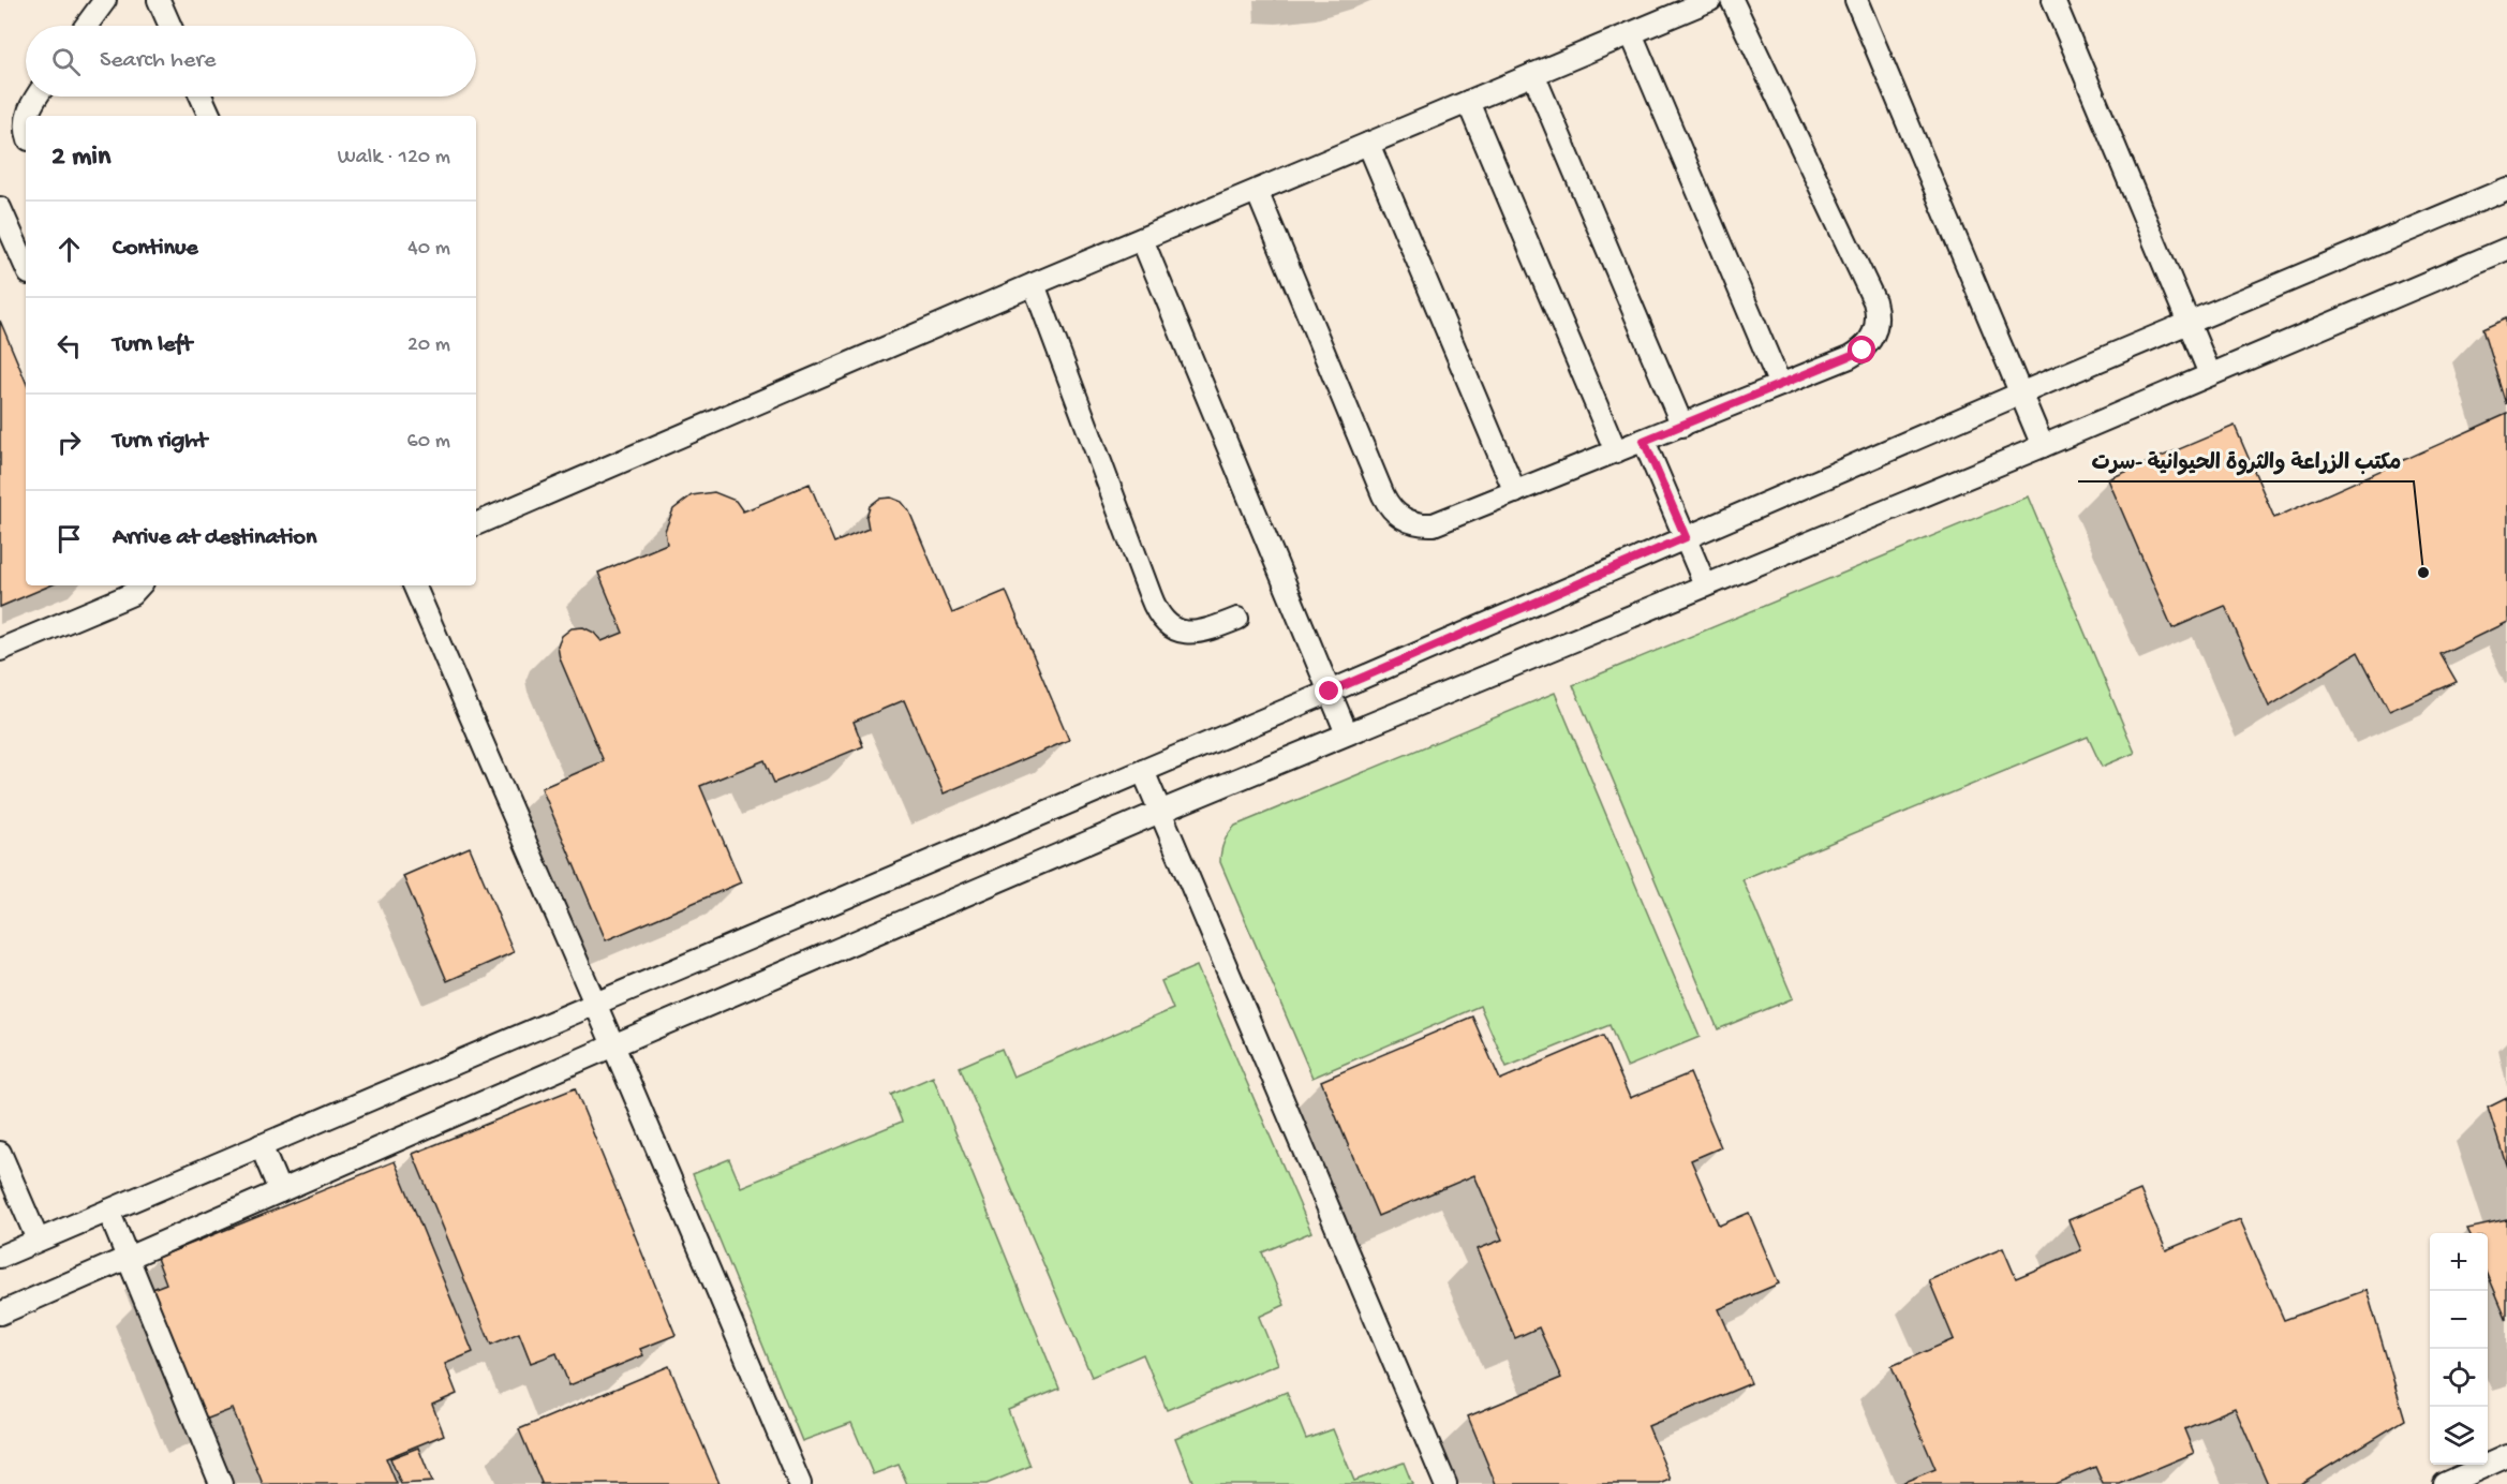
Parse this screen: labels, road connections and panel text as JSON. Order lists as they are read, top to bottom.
{
  "places": ["مكتب الزراعة والثروة الحيوانية -سرت"],
  "page": {
    "search": "Search here",
    "heading": ["2 min", "Walk · 120 m"],
    "list": [
      ["Continue", "40 m"],
      ["Turn left", "20 m"],
      ["Turn right", "60 m"],
      "Arrive at destination"
    ],
    "map_buttons": ["+", "−"]
  }
}
